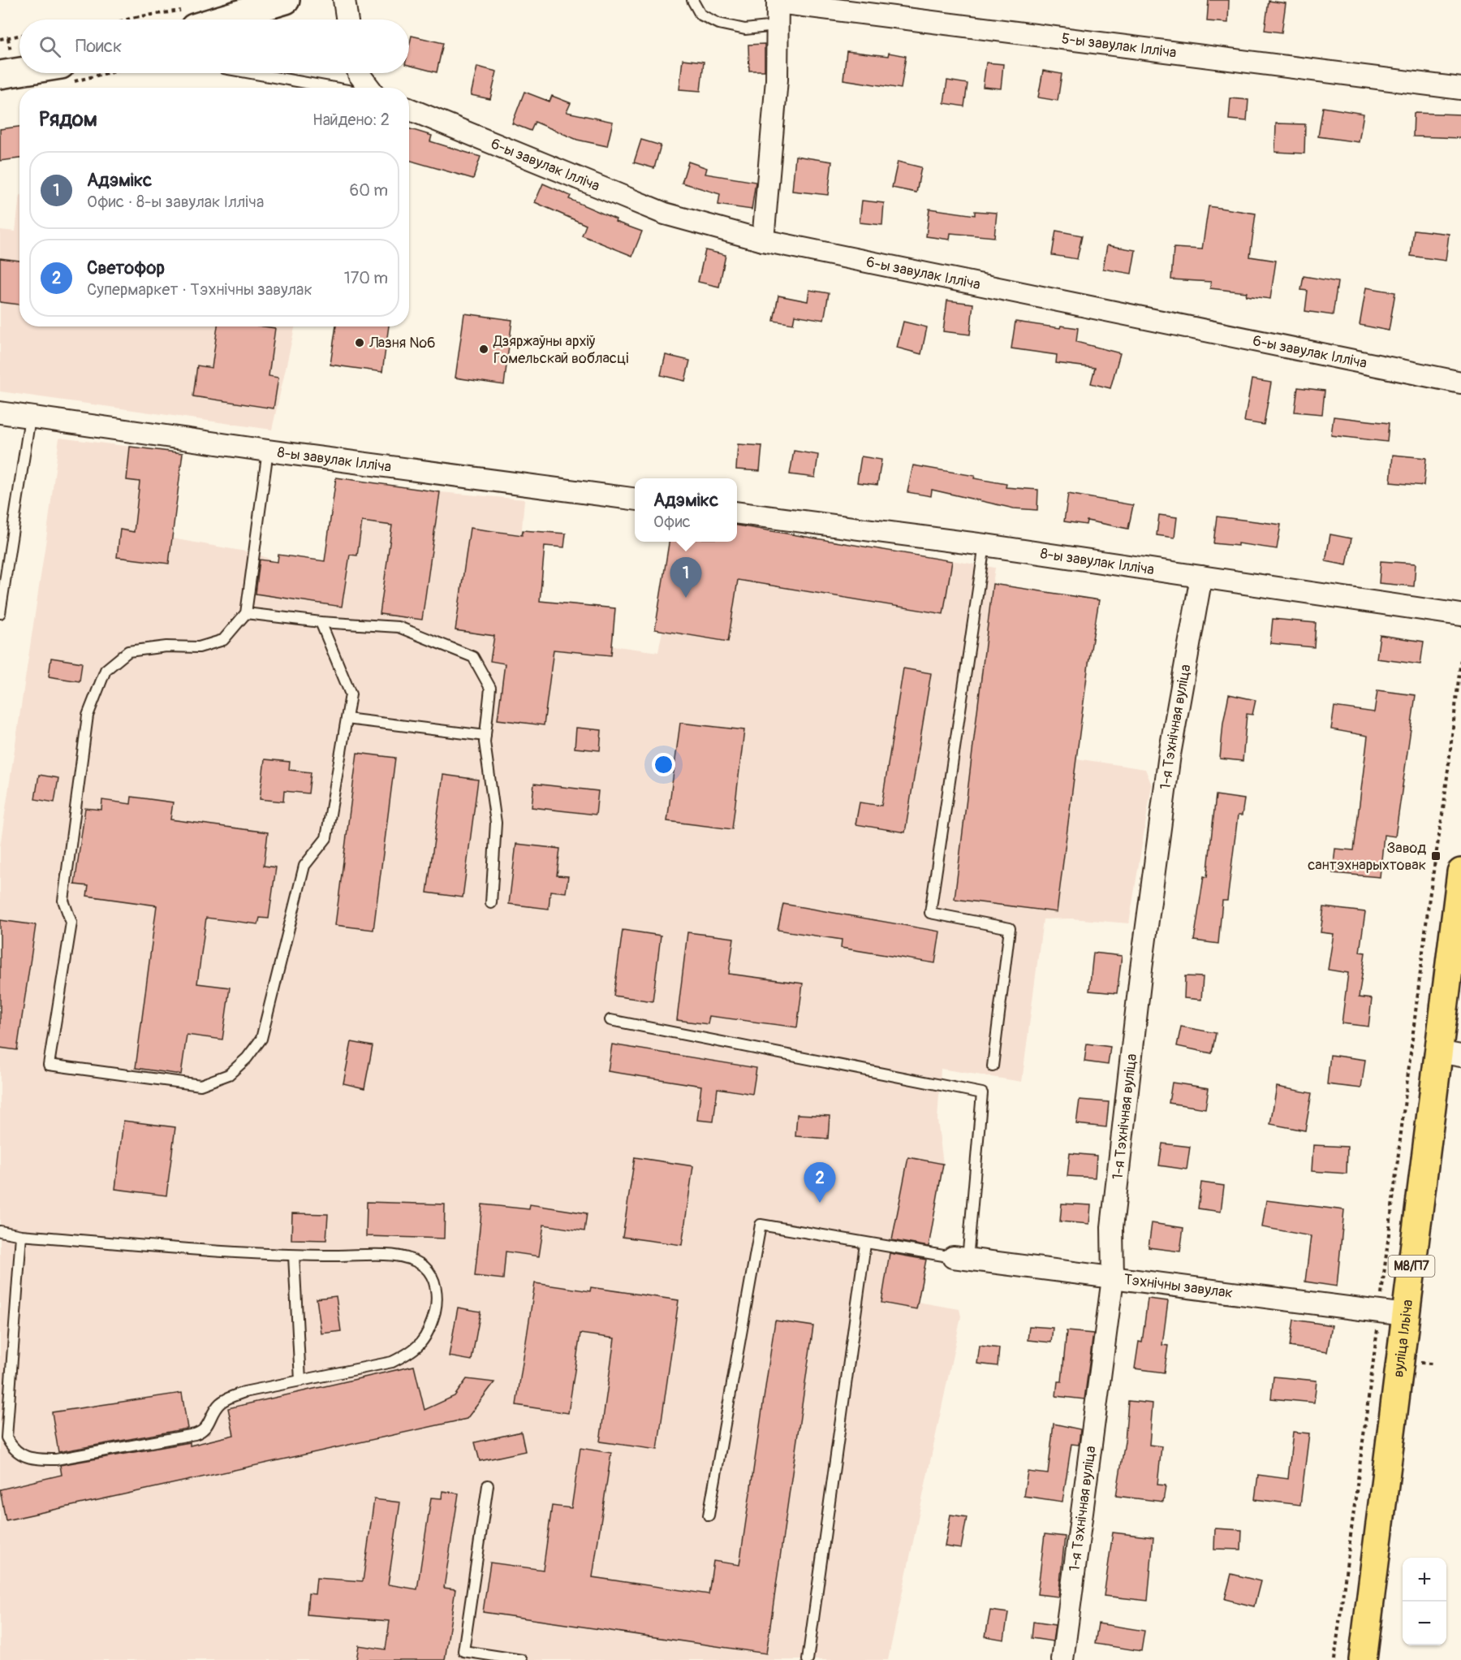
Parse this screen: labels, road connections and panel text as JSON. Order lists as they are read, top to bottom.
{
  "streets": {
    "main road": ["М8/П7", "вуліца Ільіча"],
    "street": [
      "5-ы завулак Ілліча",
      "6-ы завулак Ілліча",
      "8-ы завулак Ілліча",
      "1-я Тэхнічная вуліца",
      "Тэхнічны завулак"
    ]
  },
  "crossings": [
    ["8-ы завулак Ілліча", "1-я Тэхнічная вуліца"],
    ["1-я Тэхнічная вуліца", "Тэхнічны завулак"],
    ["Тэхнічны завулак", "вуліца Ільіча"]
  ],
  "places": {
    "other": ["Лазня №6", "Дзяржаўны архіў Гомельскай вобласці"],
    "transit": ["Завод сантэхнарыхтовак"]
  },
  "page": {
    "search": "Поиск",
    "heading": ["Рядом", "Найдено: 2"],
    "list": [
      {
        "mark": "1",
        "name": "Адэмікс",
        "note": "Офис · 8-ы завулак Ілліча",
        "value": "60 m"
      },
      {
        "mark": "2",
        "name": "Светофор",
        "note": "Супермаркет · Тэхнічны завулак",
        "value": "170 m"
      }
    ],
    "popup": ["Адэмікс", "Офис"],
    "pins": ["1", "2"],
    "map_buttons": ["+", "−"]
  }
}
